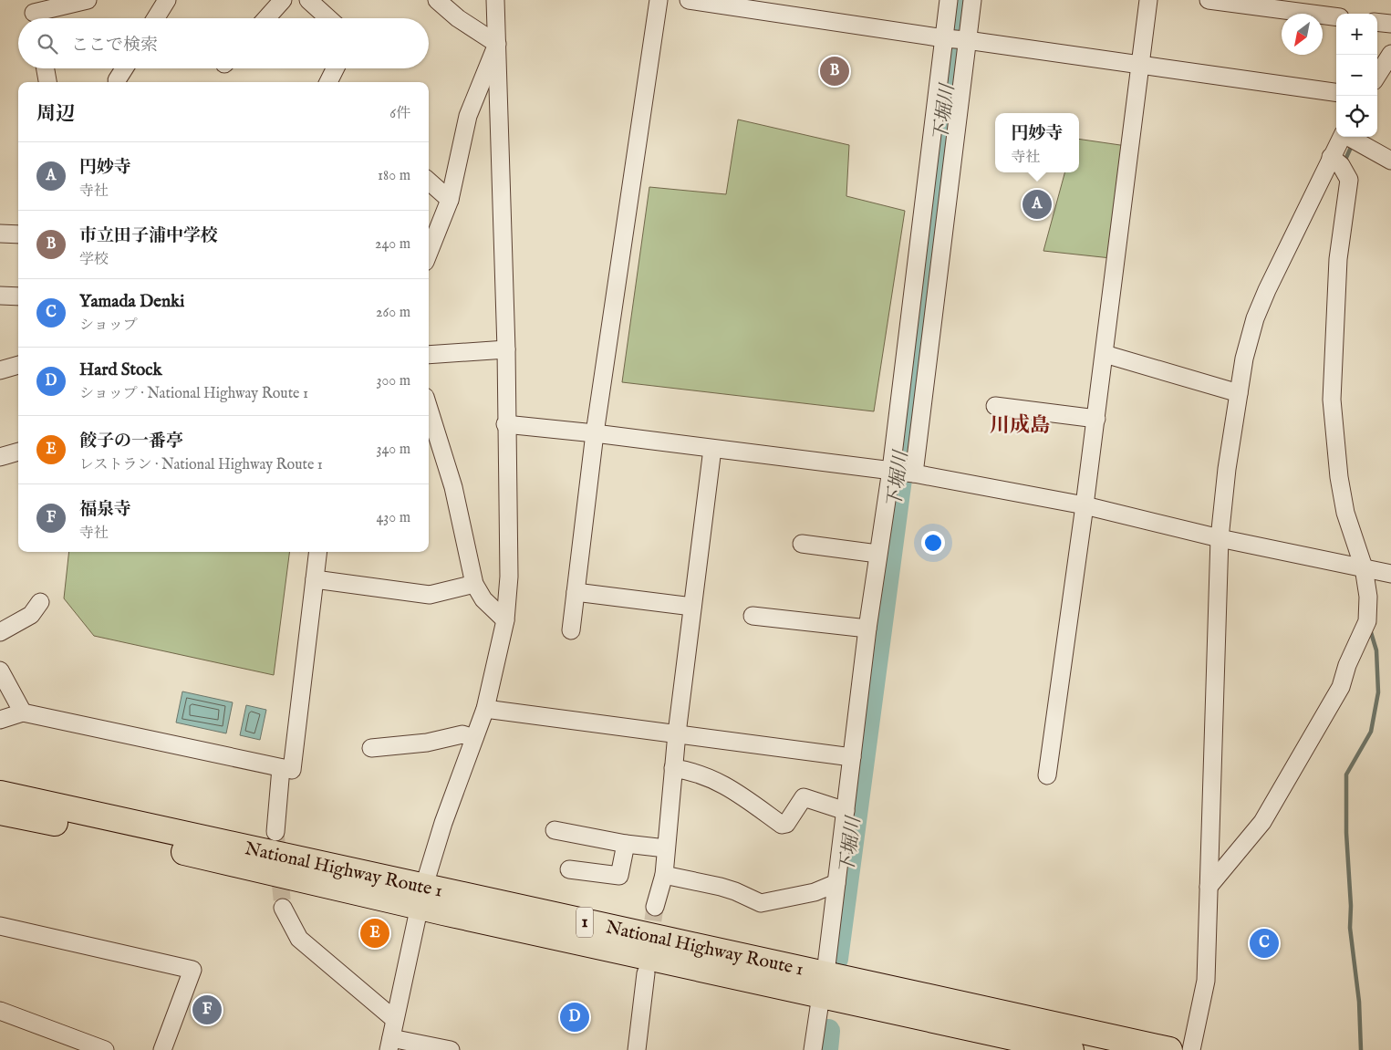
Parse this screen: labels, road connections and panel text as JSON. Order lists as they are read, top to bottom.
{
  "streets": {
    "highway": ["National Highway Route 1", "1"]
  },
  "districts": ["川成島"],
  "water": ["下堀川"],
  "north": "bottom left",
  "page": {
    "map_buttons": ["+", "−"],
    "search": "ここで検索",
    "pins": [
      "B",
      "A",
      "E",
      "C",
      "F",
      "D"
    ],
    "heading": ["周辺", "6件"],
    "popup": ["円妙寺", "寺社"],
    "list": [
      {
        "mark": "A",
        "name": "円妙寺",
        "note": "寺社",
        "value": "180 m"
      },
      {
        "mark": "B",
        "name": "市立田子浦中学校",
        "note": "学校",
        "value": "240 m"
      },
      {
        "mark": "C",
        "name": "Yamada Denki",
        "note": "ショップ",
        "value": "260 m"
      },
      {
        "mark": "D",
        "name": "Hard Stock",
        "note": "ショップ · National Highway Route 1",
        "value": "300 m"
      },
      {
        "mark": "E",
        "name": "餃子の一番亭",
        "note": "レストラン · National Highway Route 1",
        "value": "340 m"
      },
      {
        "mark": "F",
        "name": "福泉寺",
        "note": "寺社",
        "value": "430 m"
      }
    ]
  }
}
